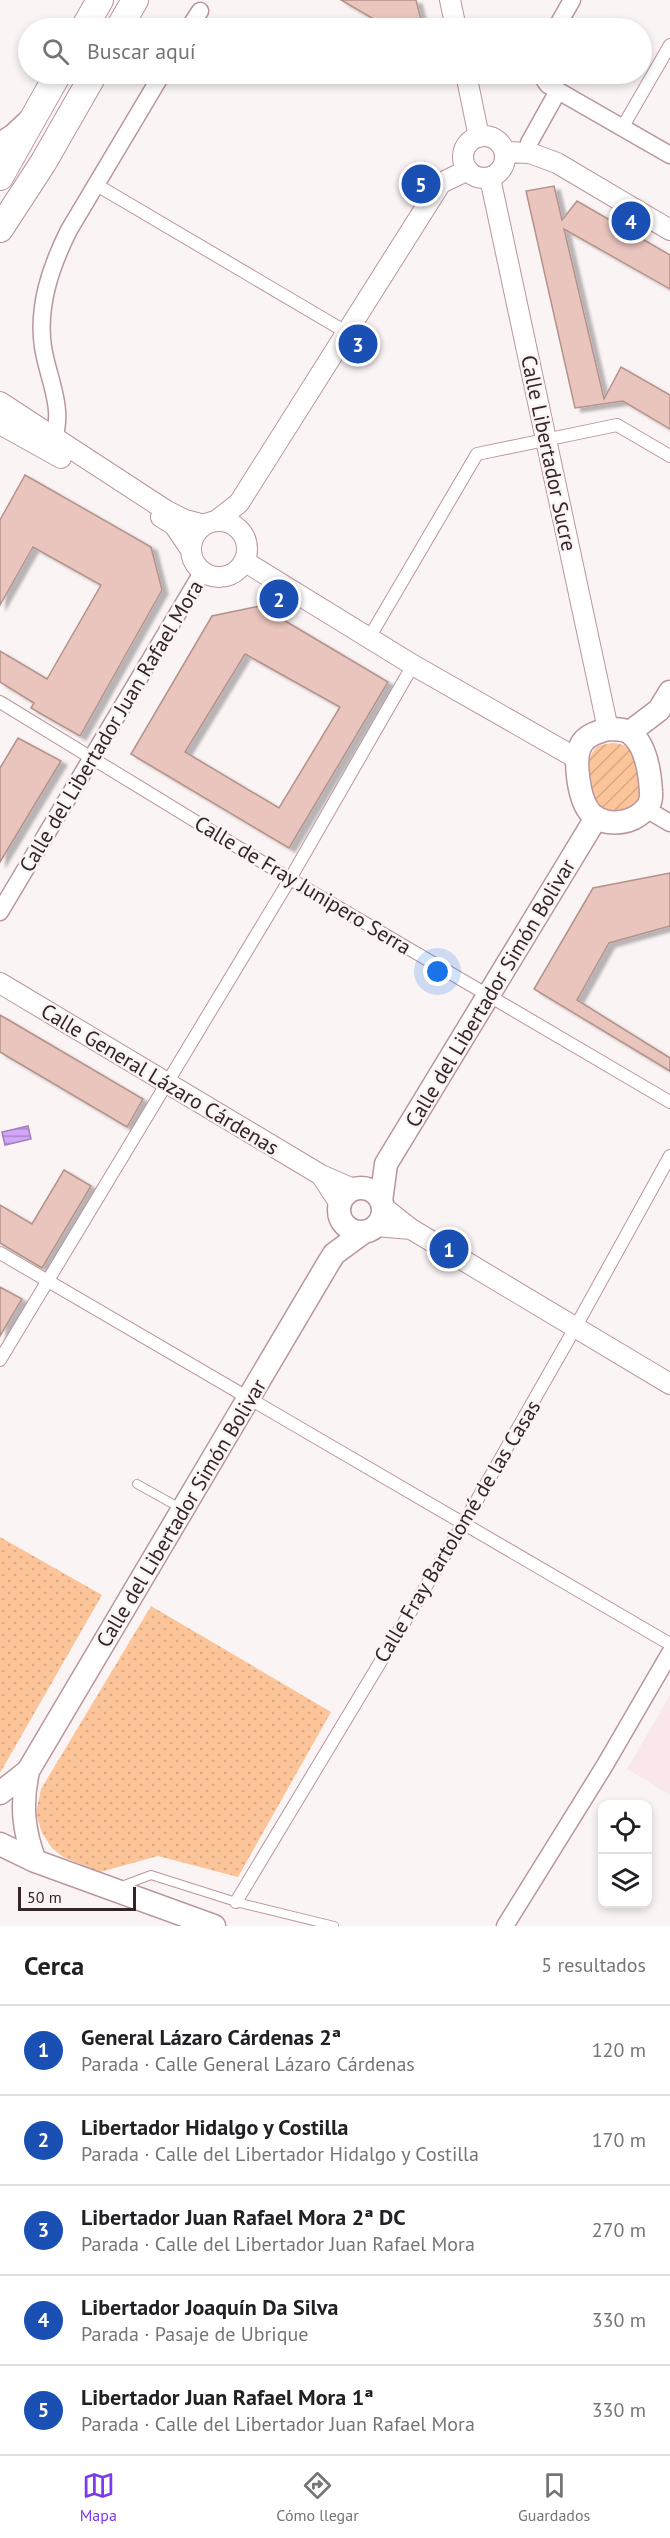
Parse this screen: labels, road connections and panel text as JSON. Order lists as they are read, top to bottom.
{
  "streets": {
    "main road": ["Calle del Libertador Simón Bolivar"],
    "street": [
      "Calle Libertador Sucre",
      "Calle del Libertador Juan Rafael Mora",
      "Calle de Fray Junipero Serra",
      "Calle General Lázaro Cárdenas",
      "Calle Fray Bartolomé de las Casas"
    ]
  },
  "crossings": [
    ["Calle Libertador Sucre", "Calle del Libertador Simón Bolivar"],
    ["Calle del Libertador Juan Rafael Mora", "Calle de Fray Junipero Serra"],
    ["Calle de Fray Junipero Serra", "Calle del Libertador Simón Bolivar"],
    ["Calle del Libertador Simón Bolivar", "Calle General Lázaro Cárdenas"]
  ],
  "scale_bar": "50 m",
  "page": {
    "search": "Buscar aquí",
    "pins": [
      "5",
      "4",
      "3",
      "2",
      "1"
    ],
    "scale": "50 m",
    "heading": ["Cerca", "5 resultados"],
    "list": [
      {
        "mark": "1",
        "name": "General Lázaro Cárdenas 2ª",
        "note": "Parada · Calle General Lázaro Cárdenas",
        "value": "120 m"
      },
      {
        "mark": "2",
        "name": "Libertador Hidalgo y Costilla",
        "note": "Parada · Calle del Libertador Hidalgo y Costilla",
        "value": "170 m"
      },
      {
        "mark": "3",
        "name": "Libertador Juan Rafael Mora 2ª DC",
        "note": "Parada · Calle del Libertador Juan Rafael Mora",
        "value": "270 m"
      },
      {
        "mark": "4",
        "name": "Libertador Joaquín Da Silva",
        "note": "Parada · Pasaje de Ubrique",
        "value": "330 m"
      },
      {
        "mark": "5",
        "name": "Libertador Juan Rafael Mora 1ª",
        "note": "Parada · Calle del Libertador Juan Rafael Mora",
        "value": "330 m"
      }
    ],
    "nav": ["Mapa", "Cómo llegar", "Guardados"]
  }
}
